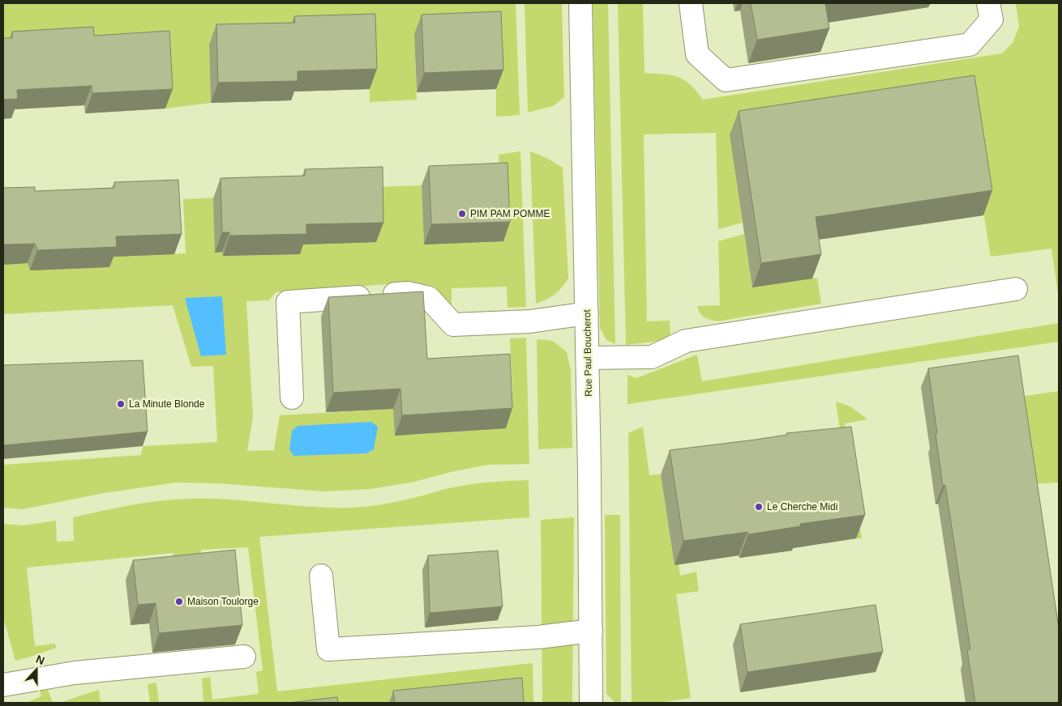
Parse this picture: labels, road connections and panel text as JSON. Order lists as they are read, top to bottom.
{
  "streets": {
    "street": ["Rue Paul Boucherot"]
  },
  "places": [
    "PIM PAM POMME",
    "La Minute Blonde",
    "Le Cherche Midi",
    "Maison Toulorge"
  ],
  "north": "top"
}
